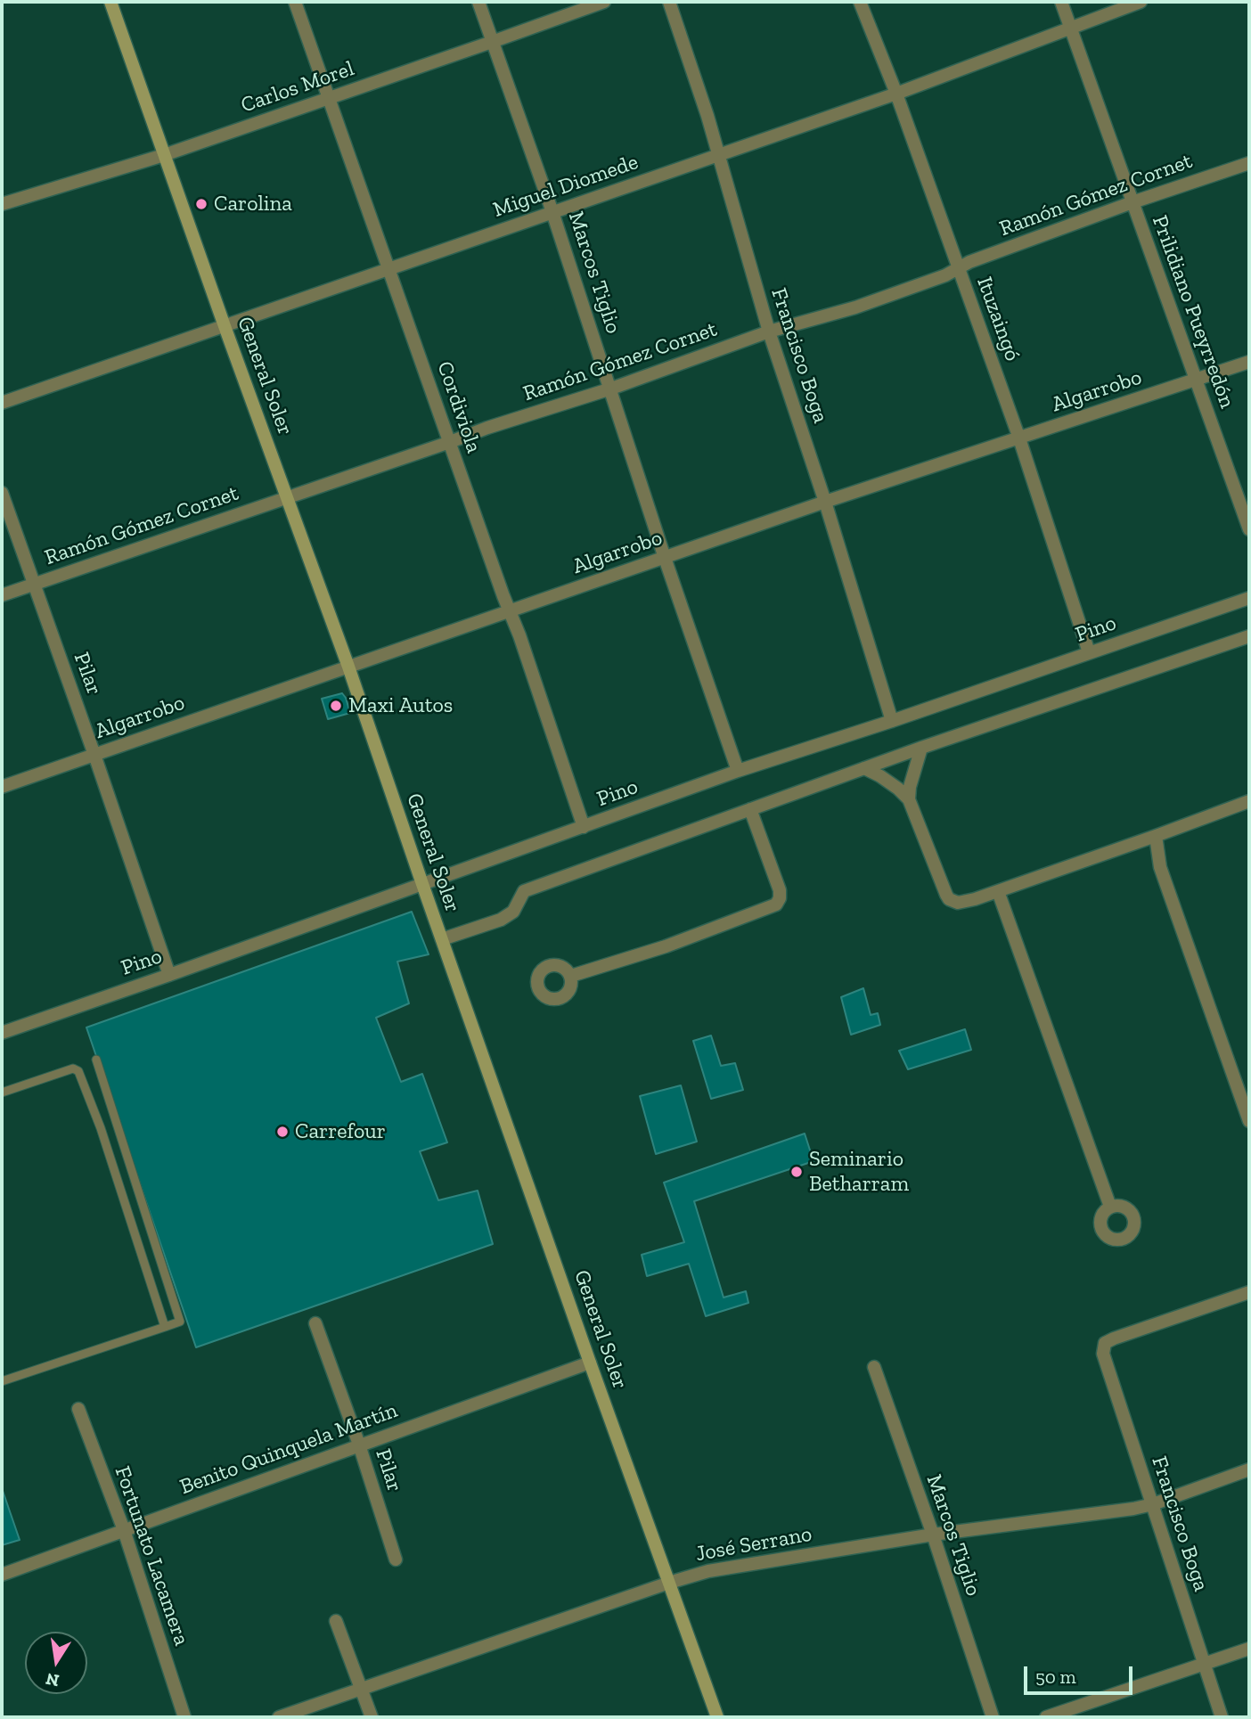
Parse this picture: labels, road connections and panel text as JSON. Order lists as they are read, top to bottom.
{
  "streets": {
    "street": [
      "Carlos Morel",
      "Miguel Diomede",
      "Ramón Gómez Cornet",
      "Marcos Tiglio",
      "Prilidiano Pueyrredón",
      "Ituzaingó",
      "Francisco Boga",
      "General Soler",
      "Algarrobo",
      "Cordiviola",
      "Pino",
      "Pilar",
      "Benito Quinquela Martín",
      "José Serrano",
      "Fortunato Lacamera"
    ]
  },
  "crossings": [
    ["Carlos Morel", "Marcos Tiglio"],
    ["Carlos Morel", "General Soler"],
    ["Carlos Morel", "Cordiviola"],
    ["Miguel Diomede", "Marcos Tiglio"],
    ["Miguel Diomede", "Prilidiano Pueyrredón"],
    ["Miguel Diomede", "Ituzaingó"],
    ["Miguel Diomede", "Francisco Boga"],
    ["Miguel Diomede", "General Soler"],
    ["Miguel Diomede", "Cordiviola"],
    ["Ramón Gómez Cornet", "Marcos Tiglio"],
    ["Ramón Gómez Cornet", "Prilidiano Pueyrredón"],
    ["Ramón Gómez Cornet", "Ituzaingó"],
    ["Ramón Gómez Cornet", "Francisco Boga"],
    ["Ramón Gómez Cornet", "General Soler"],
    ["Ramón Gómez Cornet", "Cordiviola"],
    ["Ramón Gómez Cornet", "Pilar"],
    ["Marcos Tiglio", "Algarrobo"],
    ["Marcos Tiglio", "Pino"],
    ["Marcos Tiglio", "José Serrano"],
    ["Prilidiano Pueyrredón", "Algarrobo"],
    ["Ituzaingó", "Algarrobo"],
    ["Ituzaingó", "Pino"],
    ["Francisco Boga", "Algarrobo"],
    ["Francisco Boga", "Pino"],
    ["Francisco Boga", "José Serrano"],
    ["General Soler", "Algarrobo"],
    ["General Soler", "Pino"],
    ["General Soler", "Benito Quinquela Martín"],
    ["General Soler", "José Serrano"],
    ["Algarrobo", "Cordiviola"],
    ["Algarrobo", "Pilar"],
    ["Cordiviola", "Pino"],
    ["Pino", "Pilar"],
    ["Pilar", "Benito Quinquela Martín"],
    ["Benito Quinquela Martín", "Fortunato Lacamera"]
  ],
  "places": [
    "Carolina",
    "Maxi Autos",
    "Carrefour",
    "Seminario Betharram"
  ],
  "scale_bar": "50 m",
  "north": "bottom"
}
